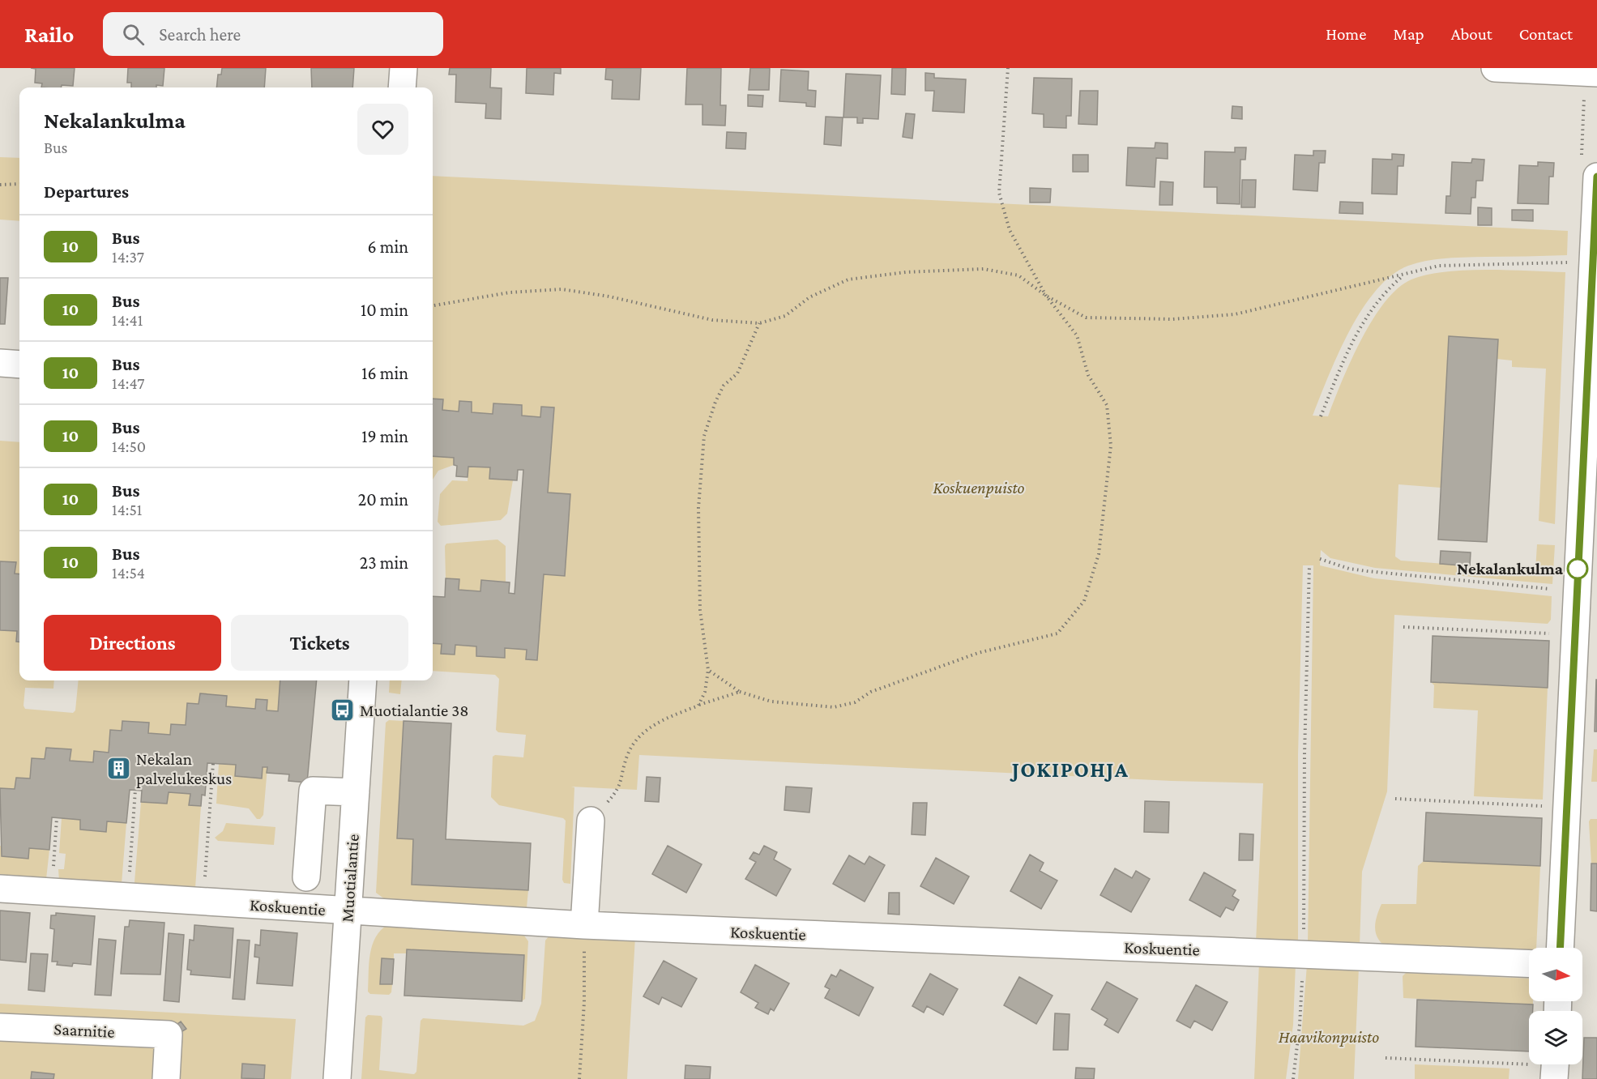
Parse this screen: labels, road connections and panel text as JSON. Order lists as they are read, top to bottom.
{
  "streets": {
    "street": ["Muotialantie", "Koskuentie", "Saarnitie"]
  },
  "crossings": [
    ["Muotialantie", "Koskuentie"]
  ],
  "districts": ["JOKIPOHJA"],
  "parks": ["Koskuenpuisto", "Haavikonpuisto"],
  "places": {
    "other": ["Nekalankulma"],
    "bus stop": ["Muotialantie 38"],
    "building": ["Nekalan palvelukeskus"]
  },
  "lines": ["bus line 10"],
  "north": "right",
  "page": {
    "header": "Railo",
    "search": "Search here",
    "nav": [
      "Home",
      "Map",
      "About",
      "Contact"
    ],
    "heading": [
      ["Nekalankulma", "Bus"],
      "Departures"
    ],
    "list": [
      {
        "mark": "10",
        "name": "Bus",
        "note": "14:37",
        "value": "6 min"
      },
      {
        "mark": "10",
        "name": "Bus",
        "note": "14:41",
        "value": "10 min"
      },
      {
        "mark": "10",
        "name": "Bus",
        "note": "14:47",
        "value": "16 min"
      },
      {
        "mark": "10",
        "name": "Bus",
        "note": "14:50",
        "value": "19 min"
      },
      {
        "mark": "10",
        "name": "Bus",
        "note": "14:51",
        "value": "20 min"
      },
      {
        "mark": "10",
        "name": "Bus",
        "note": "14:54",
        "value": "23 min"
      }
    ],
    "buttons": ["Directions", "Tickets"]
  }
}
